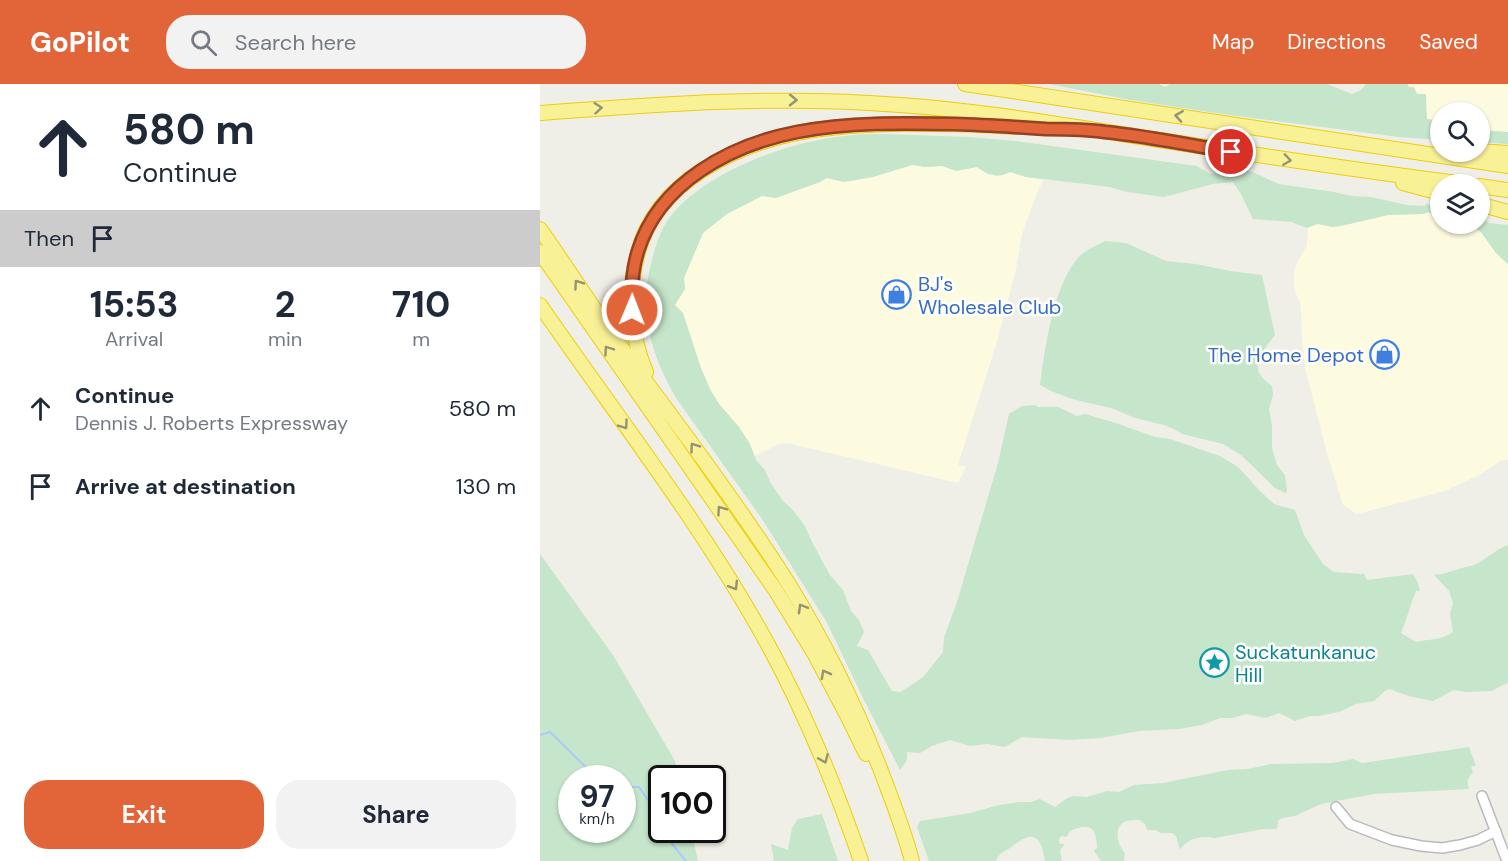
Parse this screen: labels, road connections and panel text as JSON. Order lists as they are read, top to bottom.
{
  "places": {
    "shop": ["BJ's Wholesale Club", "The Home Depot"],
    "place": ["Suckatunkanuc Hill"]
  },
  "page": {
    "header": "GoPilot",
    "search": "Search here",
    "nav": ["Map", "Directions", "Saved"],
    "turn": ["580 m", "Continue"],
    "then": "Then",
    "eta": [
      "15:53",
      "Arrival",
      "2",
      "min",
      "710",
      "m"
    ],
    "list": [
      {
        "name": "Continue",
        "note": "Dennis J. Roberts Expressway",
        "value": "580 m"
      },
      {
        "name": "Arrive at destination",
        "value": "130 m"
      }
    ],
    "speed": "97 km/h",
    "limit": "100",
    "buttons": ["Exit", "Share"]
  }
}
